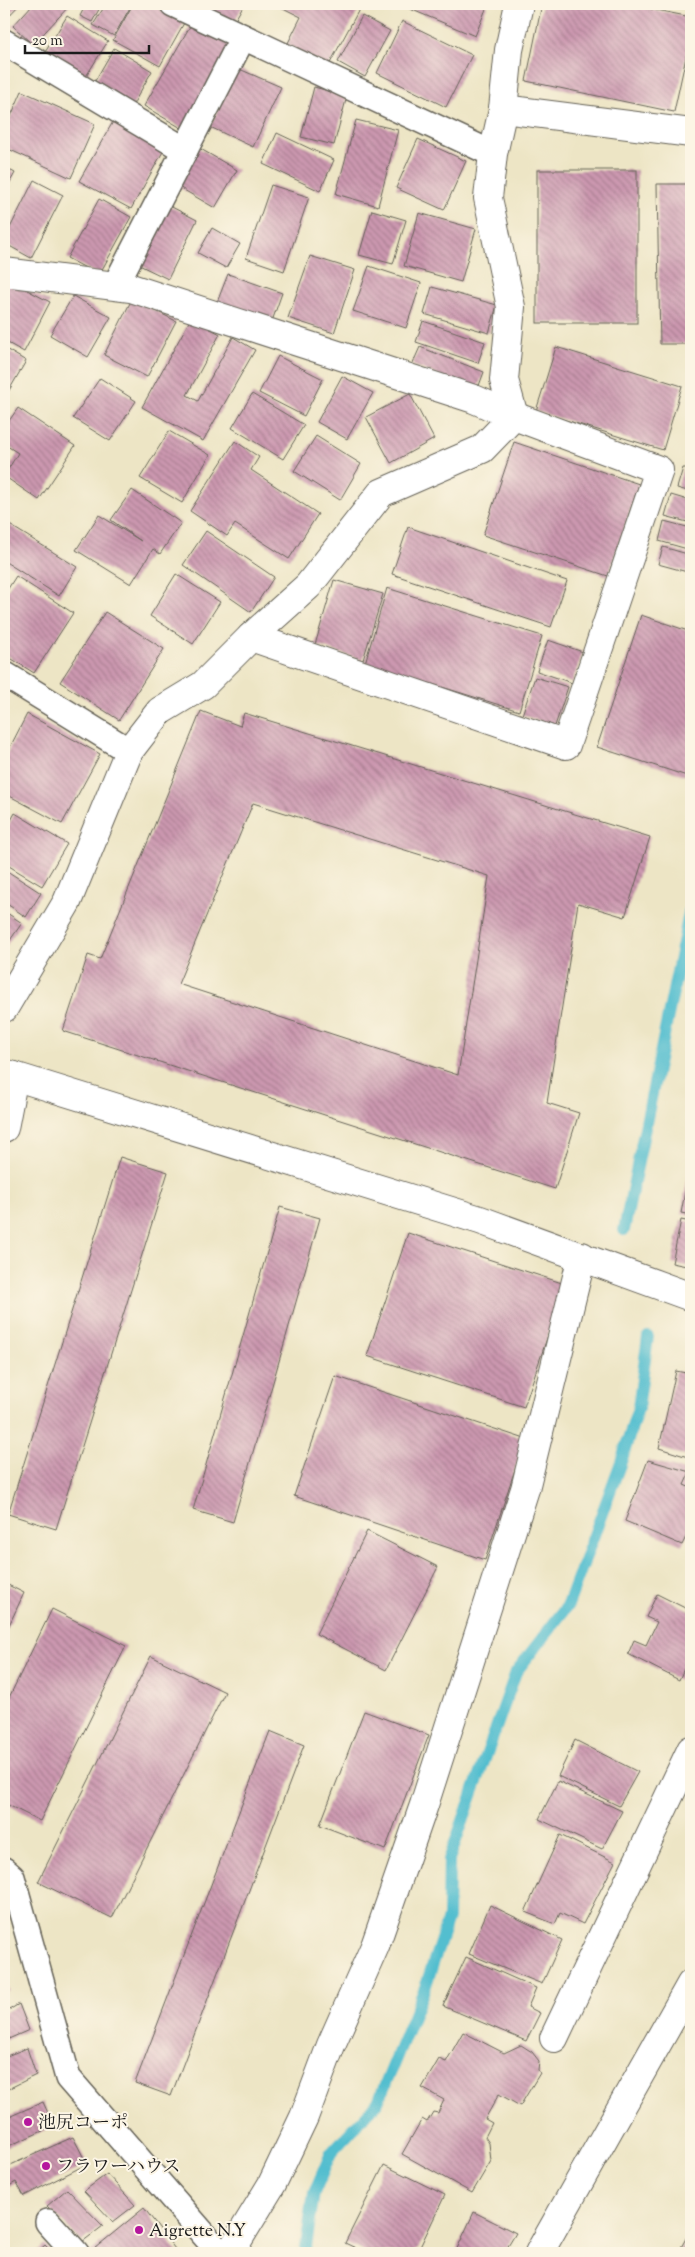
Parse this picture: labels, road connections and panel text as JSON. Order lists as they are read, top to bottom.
{
  "places": ["池尻コーポ", "フラワーハウス", "Aigrette N.Y"],
  "scale_bar": "20 m"
}
